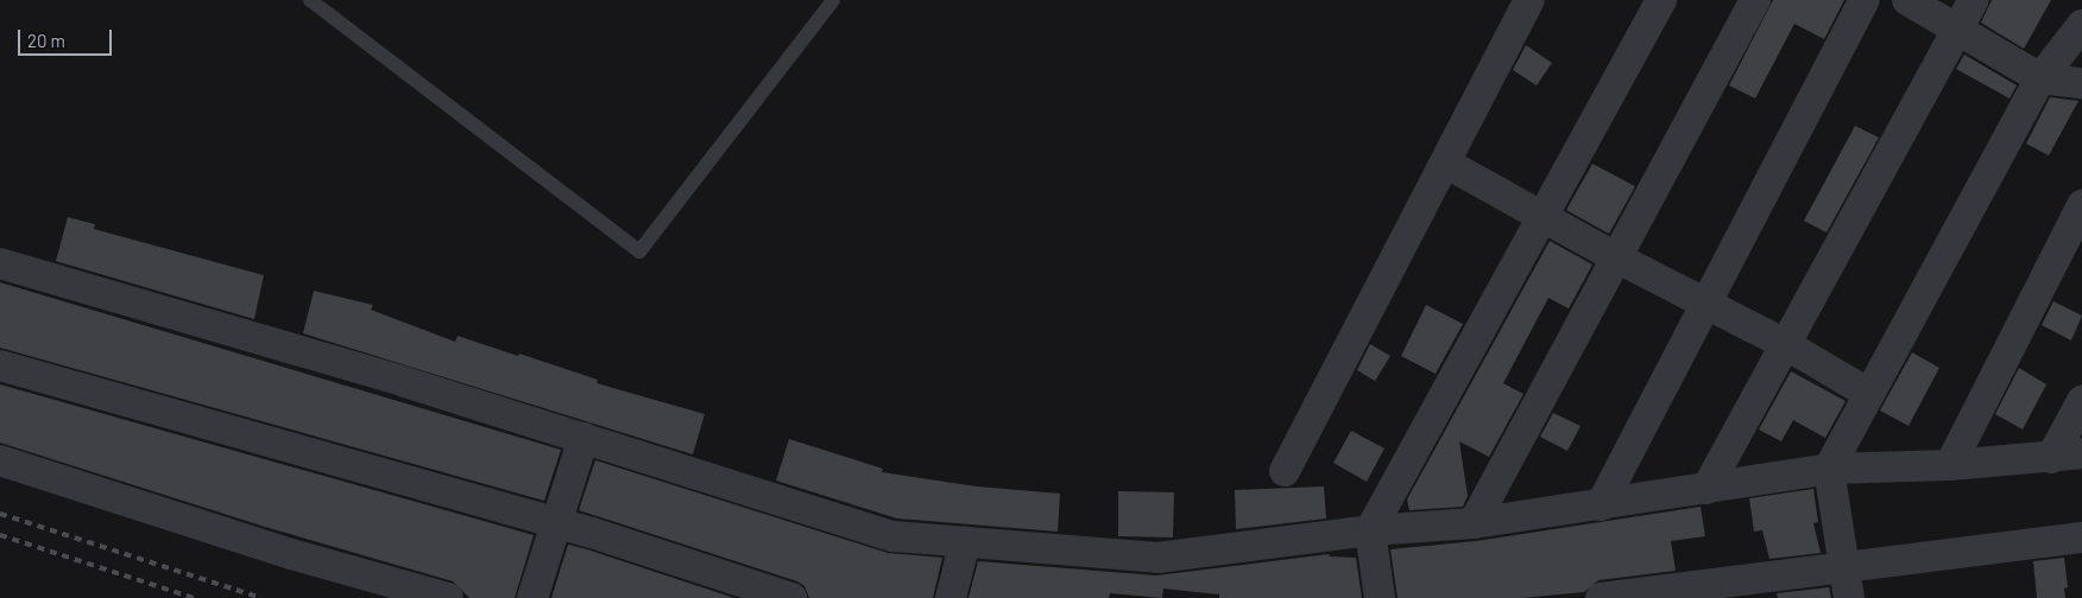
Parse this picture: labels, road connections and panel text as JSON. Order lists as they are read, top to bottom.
{
  "scale_bar": "20 m"
}
